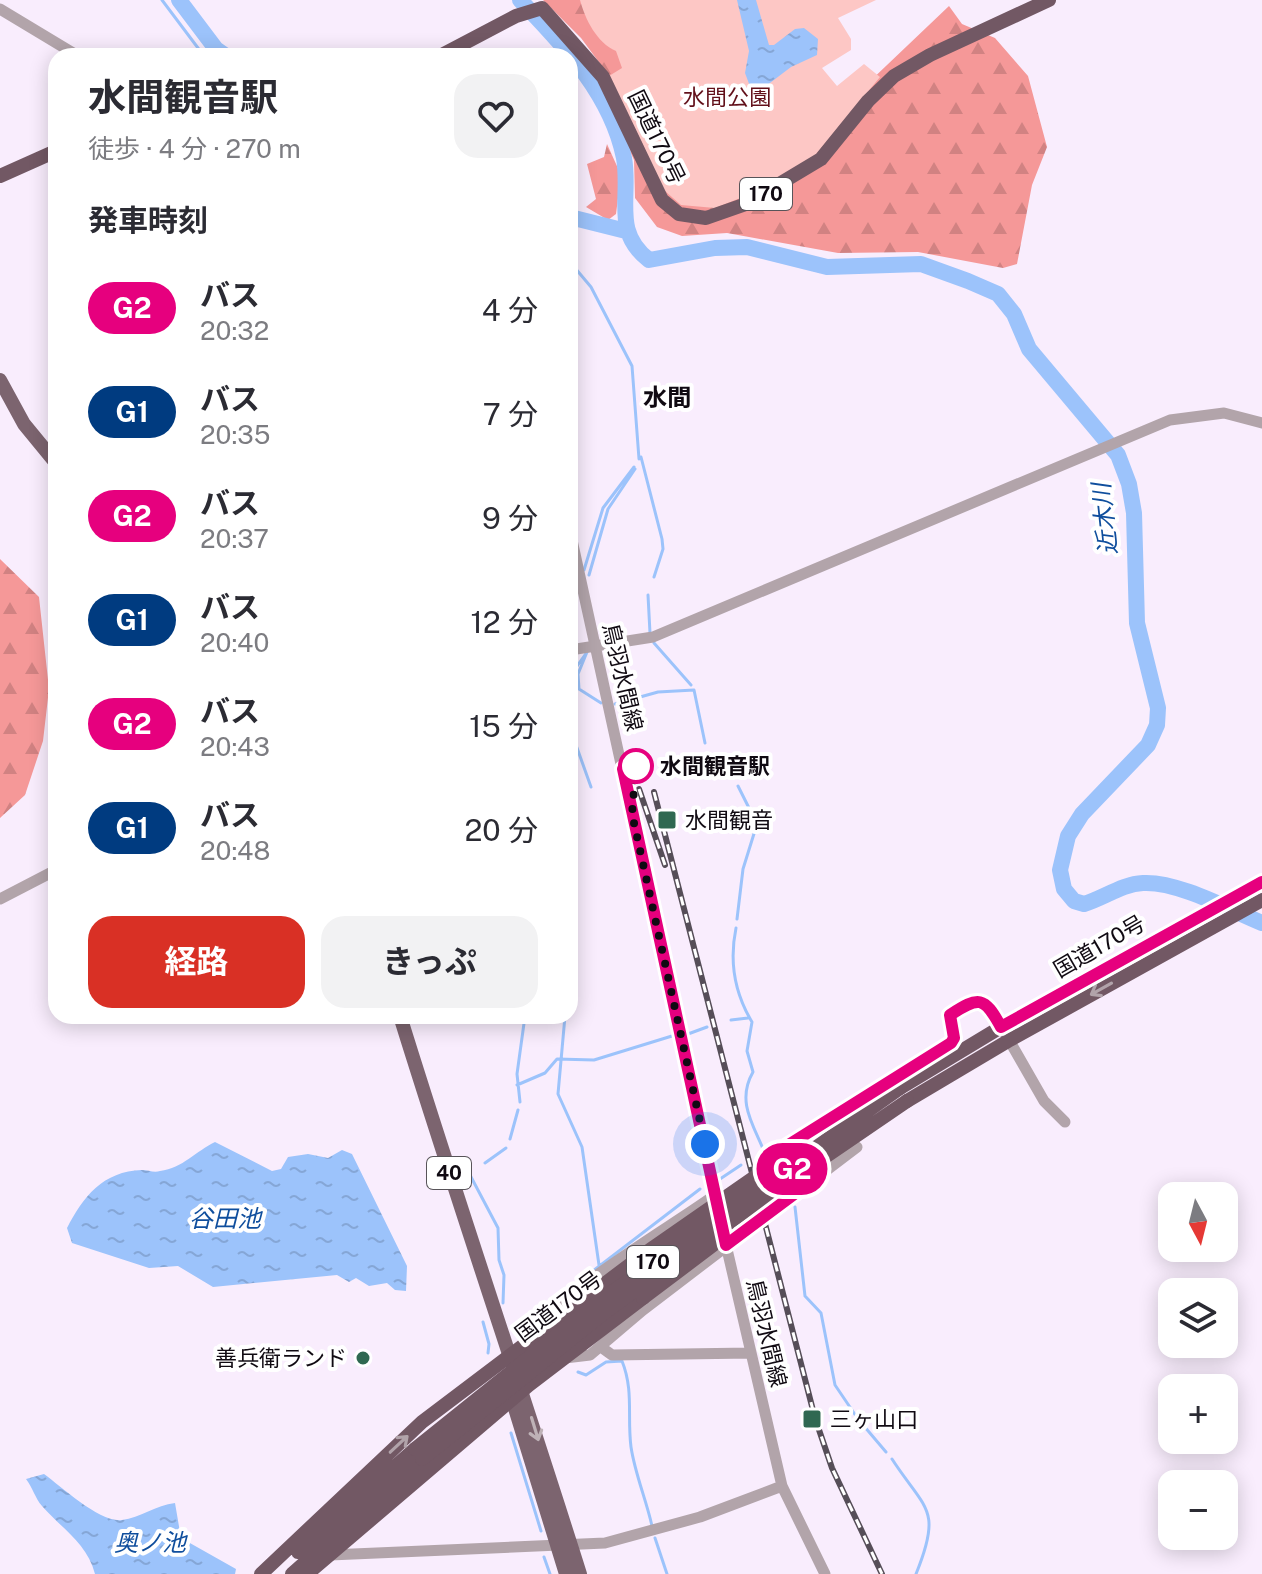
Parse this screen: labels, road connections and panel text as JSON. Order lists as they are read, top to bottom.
{
  "streets": {
    "highway": ["国道170号", "170"],
    "main road": ["40"],
    "street": ["鳥羽水間線"]
  },
  "districts": ["水間"],
  "water": ["近木川", "谷田池", "奥ノ池"],
  "parks": ["水間公園"],
  "places": {
    "other": ["水間観音駅", "善兵衛ランド"],
    "transit": ["水間観音", "三ヶ山口"]
  },
  "lines": ["bus line G2"],
  "north": "bottom",
  "page": {
    "on_map": "G2",
    "heading": [
      ["水間観音駅", "徒歩 · 4 分 · 270 m"],
      "発車時刻"
    ],
    "list": [
      {
        "mark": "G2",
        "name": "バス",
        "note": "20:32",
        "value": "4 分"
      },
      {
        "mark": "G1",
        "name": "バス",
        "note": "20:35",
        "value": "7 分"
      },
      {
        "mark": "G2",
        "name": "バス",
        "note": "20:37",
        "value": "9 分"
      },
      {
        "mark": "G1",
        "name": "バス",
        "note": "20:40",
        "value": "12 分"
      },
      {
        "mark": "G2",
        "name": "バス",
        "note": "20:43",
        "value": "15 分"
      },
      {
        "mark": "G1",
        "name": "バス",
        "note": "20:48",
        "value": "20 分"
      }
    ],
    "buttons": ["経路", "きっぷ"],
    "map_buttons": ["+", "−"]
  }
}
